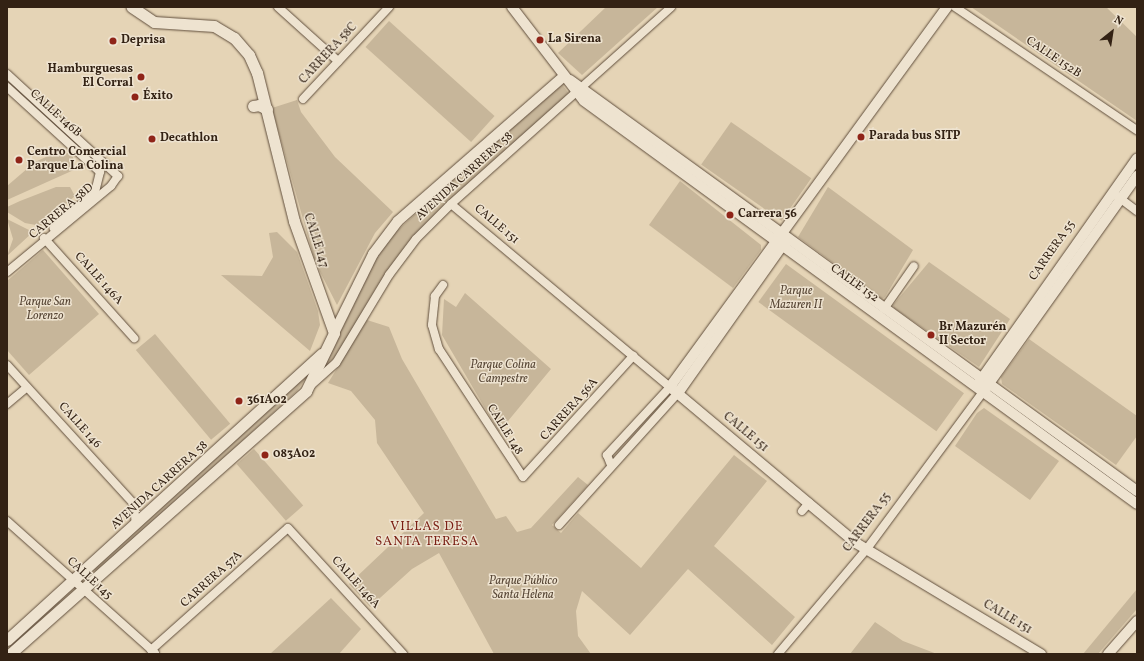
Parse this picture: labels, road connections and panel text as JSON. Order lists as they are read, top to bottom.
{
  "streets": {
    "main road": ["AVENIDA CARRERA 58", "CALLE 147"],
    "street": [
      "CARRERA 58C",
      "CALLE 152B",
      "CALLE 146B",
      "CARRERA 58D",
      "CALLE 151",
      "CARRERA 55",
      "CALLE 146A",
      "CALLE 152",
      "CARRERA 56A",
      "CALLE 146",
      "CALLE 148",
      "CALLE 145",
      "CARRERA 57A"
    ]
  },
  "crossings": [
    ["CALLE 146B", "CARRERA 58D"],
    ["AVENIDA CARRERA 58", "CALLE 151"],
    ["AVENIDA CARRERA 58", "CALLE 147"],
    ["AVENIDA CARRERA 58", "CALLE 152"],
    ["AVENIDA CARRERA 58", "CALLE 145"],
    ["CARRERA 58D", "CALLE 146A"],
    ["CALLE 151", "CARRERA 55"],
    ["CALLE 151", "CARRERA 56A"],
    ["CARRERA 55", "CALLE 152"],
    ["CALLE 146A", "CARRERA 57A"],
    ["CARRERA 56A", "CALLE 148"],
    ["CALLE 145", "CARRERA 57A"]
  ],
  "districts": ["VILLAS DE SANTA TERESA"],
  "parks": [
    "Parque Mazuren II",
    "Parque San Lorenzo",
    "Parque Colina Campestre",
    "Parque Público Santa Helena"
  ],
  "places": [
    "La Sirena",
    "Deprisa",
    "Hamburguesas El Corral",
    "Éxito",
    "Parada bus SITP",
    "Decathlon",
    "Centro Comercial Parque La Colina",
    "Carrera 56",
    "Br Mazurén II Sector",
    "361A02",
    "083A02"
  ],
  "north": "top right"
}
